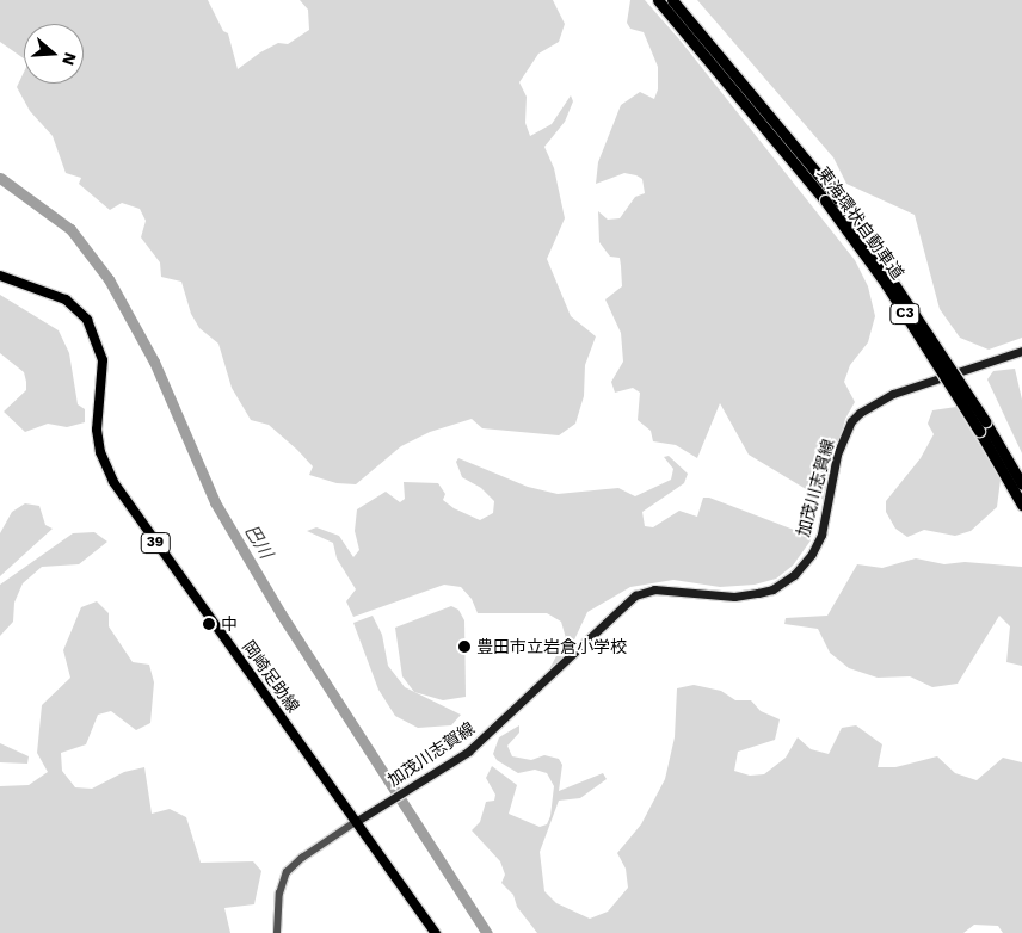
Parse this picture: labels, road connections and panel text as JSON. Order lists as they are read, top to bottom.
{
  "streets": {
    "highway": ["東海環状自動車道", "C3"],
    "main road": ["加茂川志賀線", "39", "岡崎足助線"]
  },
  "crossings": [
    ["加茂川志賀線", "岡崎足助線"]
  ],
  "water": ["巴川"],
  "places": ["中", "豊田市立岩倉小学校"],
  "north": "right"
}
